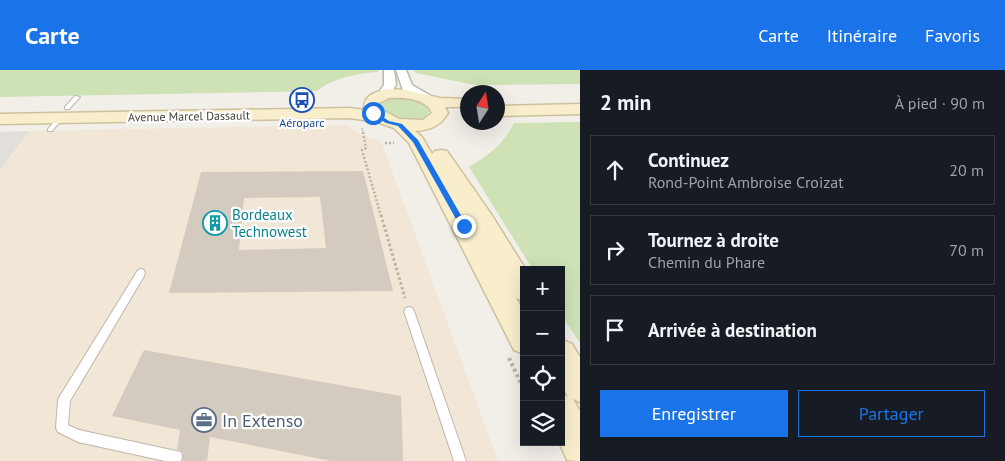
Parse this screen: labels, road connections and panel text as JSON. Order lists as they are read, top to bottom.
{
  "streets": {
    "main road": ["Avenue Marcel Dassault"]
  },
  "places": {
    "bus stop": ["Aéroparc"],
    "building": ["Bordeaux Technowest"],
    "office": ["In Extenso"]
  },
  "north": "top",
  "page": {
    "header": "Carte",
    "nav": ["Carte", "Itinéraire", "Favoris"],
    "heading": ["2 min", "À pied · 90 m"],
    "list": [
      ["Continuez", "Rond-Point Ambroise Croizat", "20 m"],
      ["Tournez à droite", "Chemin du Phare", "70 m"],
      "Arrivée à destination"
    ],
    "map_buttons": ["+", "−"],
    "buttons": ["Enregistrer", "Partager"]
  }
}
